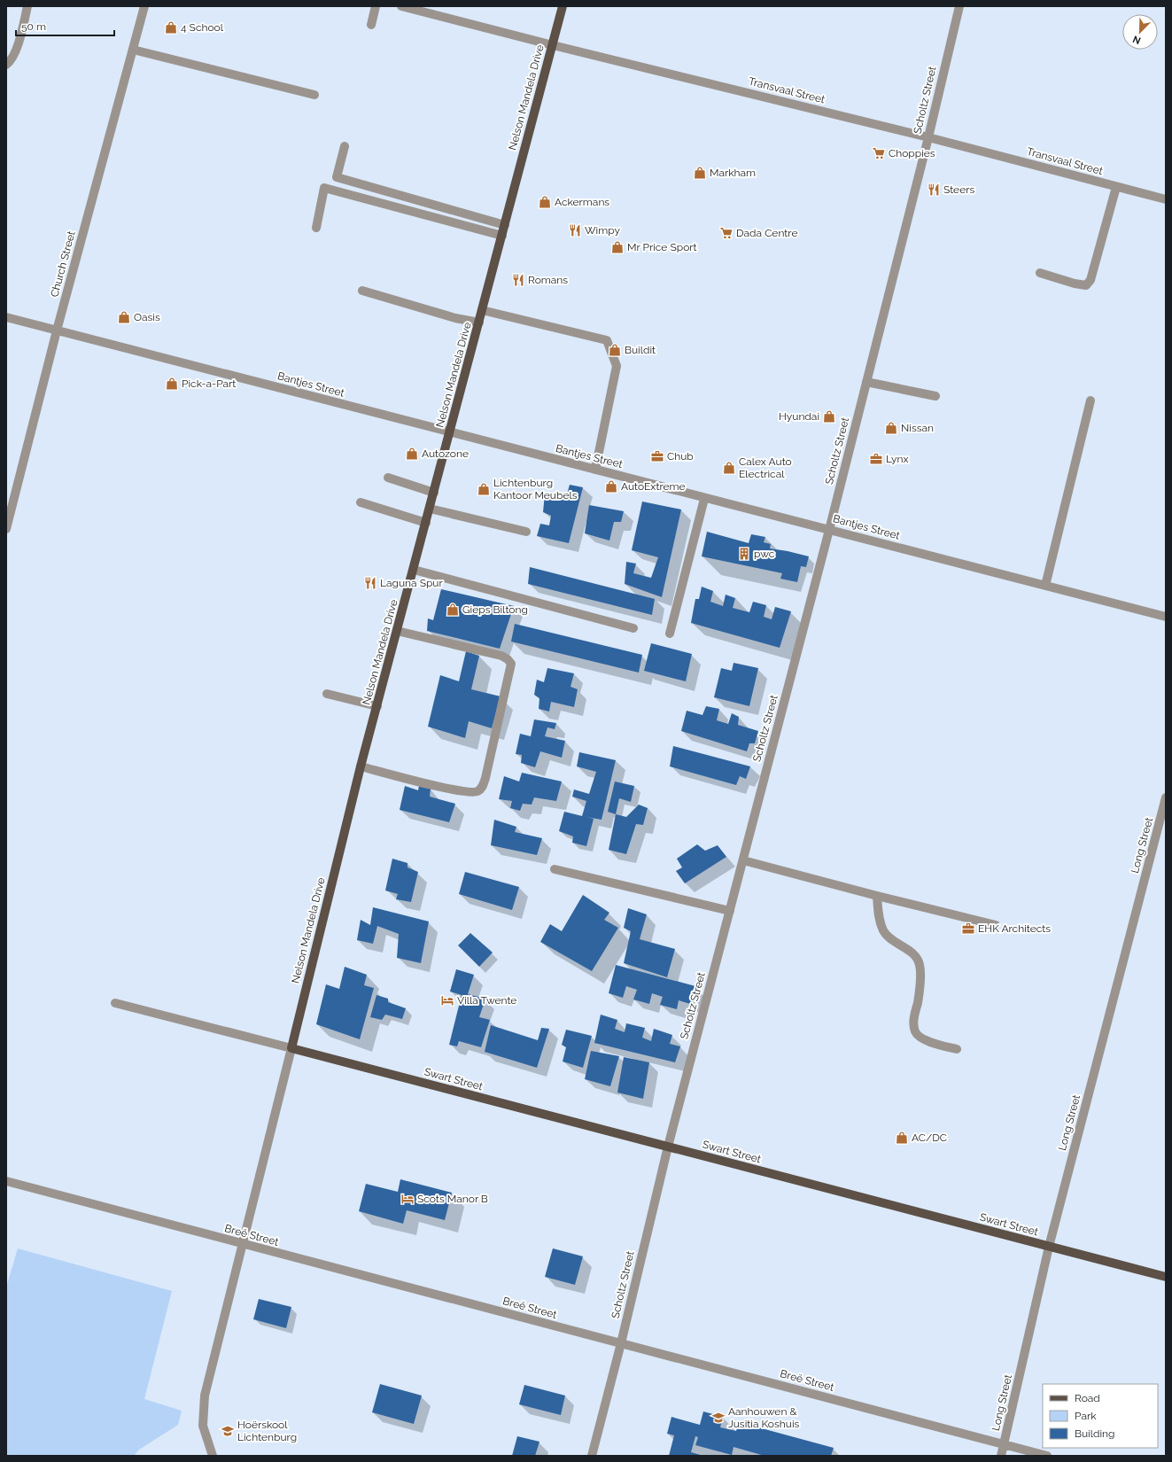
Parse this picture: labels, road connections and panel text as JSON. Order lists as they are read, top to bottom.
{
  "streets": {
    "main road": ["Nelson Mandela Drive", "Swart Street"],
    "street": [
      "Transvaal Street",
      "Scholtz Street",
      "Church Street",
      "Bantjes Street",
      "Long Street",
      "Breë Street"
    ]
  },
  "crossings": [
    ["Transvaal Street", "Nelson Mandela Drive"],
    ["Transvaal Street", "Scholtz Street"],
    ["Nelson Mandela Drive", "Bantjes Street"],
    ["Nelson Mandela Drive", "Swart Street"],
    ["Nelson Mandela Drive", "Breë Street"],
    ["Scholtz Street", "Bantjes Street"],
    ["Scholtz Street", "Swart Street"],
    ["Scholtz Street", "Breë Street"],
    ["Church Street", "Bantjes Street"],
    ["Long Street", "Swart Street"],
    ["Long Street", "Breë Street"]
  ],
  "places": {
    "shop": [
      "4 School",
      "Markham",
      "Ackermans",
      "Mr Price Sport",
      "Oasis",
      "Buildit",
      "Pick-a-Part",
      "Hyundai",
      "Nissan",
      "Autozone",
      "Calex Auto Electrical",
      "AutoExtreme",
      "Lichtenburg Kantoor Meubels",
      "Gieps Biltong",
      "AC/DC"
    ],
    "supermarket": ["Choppies", "Dada Centre"],
    "restaurant": [
      "Steers",
      "Wimpy",
      "Romans",
      "Laguna Spur"
    ],
    "office": ["Chub", "Lynx", "EHK Architects"],
    "building": ["pwc"],
    "hotel": ["Villa Twente", "Scots Manor B"],
    "school or university": ["Aanhouwen & Jusitia Koshuis", "Hoërskool Lichtenburg"]
  },
  "legend": ["Road", "Park", "Building"],
  "scale_bar": "50 m",
  "north": "bottom left"
}
